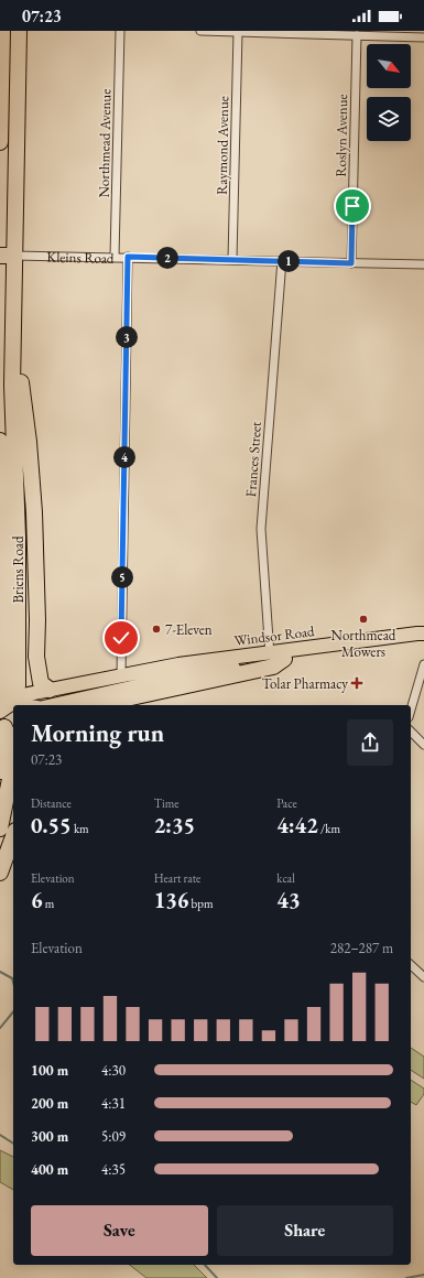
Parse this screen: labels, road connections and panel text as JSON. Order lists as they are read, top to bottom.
{
  "streets": {
    "highway": ["Briens Road"],
    "main road": ["Windsor Road"],
    "street": [
      "Roslyn Avenue",
      "Northmead Avenue",
      "Raymond Avenue",
      "Kleins Road",
      "Frances Street"
    ]
  },
  "crossings": [
    ["Roslyn Avenue", "Kleins Road"],
    ["Northmead Avenue", "Kleins Road"],
    ["Raymond Avenue", "Kleins Road"],
    ["Kleins Road", "Frances Street"],
    ["Kleins Road", "Briens Road"],
    ["Frances Street", "Windsor Road"],
    ["Briens Road", "Windsor Road"]
  ],
  "places": {
    "other": ["Northmead Mowers", "7-Eleven"],
    "health": ["Tolar Pharmacy"]
  },
  "north": "bottom right",
  "page": {
    "status": "07:23",
    "pins": [
      "2",
      "1",
      "3",
      "4",
      "5"
    ],
    "heading": ["Morning run", "07:23"],
    "stats": [
      ["Distance", "0.55 km"],
      ["Time", "2:35"],
      ["Pace", "4:42 /km"],
      ["Elevation", "6 m"],
      ["Heart rate", "136 bpm"],
      ["kcal", "43"]
    ],
    "chart": ["Elevation", "282–287 m"],
    "list": [
      {
        "name": "100 m",
        "note": "4:30"
      },
      {
        "name": "200 m",
        "note": "4:31"
      },
      {
        "name": "300 m",
        "note": "5:09"
      },
      {
        "name": "400 m",
        "note": "4:35"
      }
    ],
    "buttons": ["Save", "Share"]
  }
}
